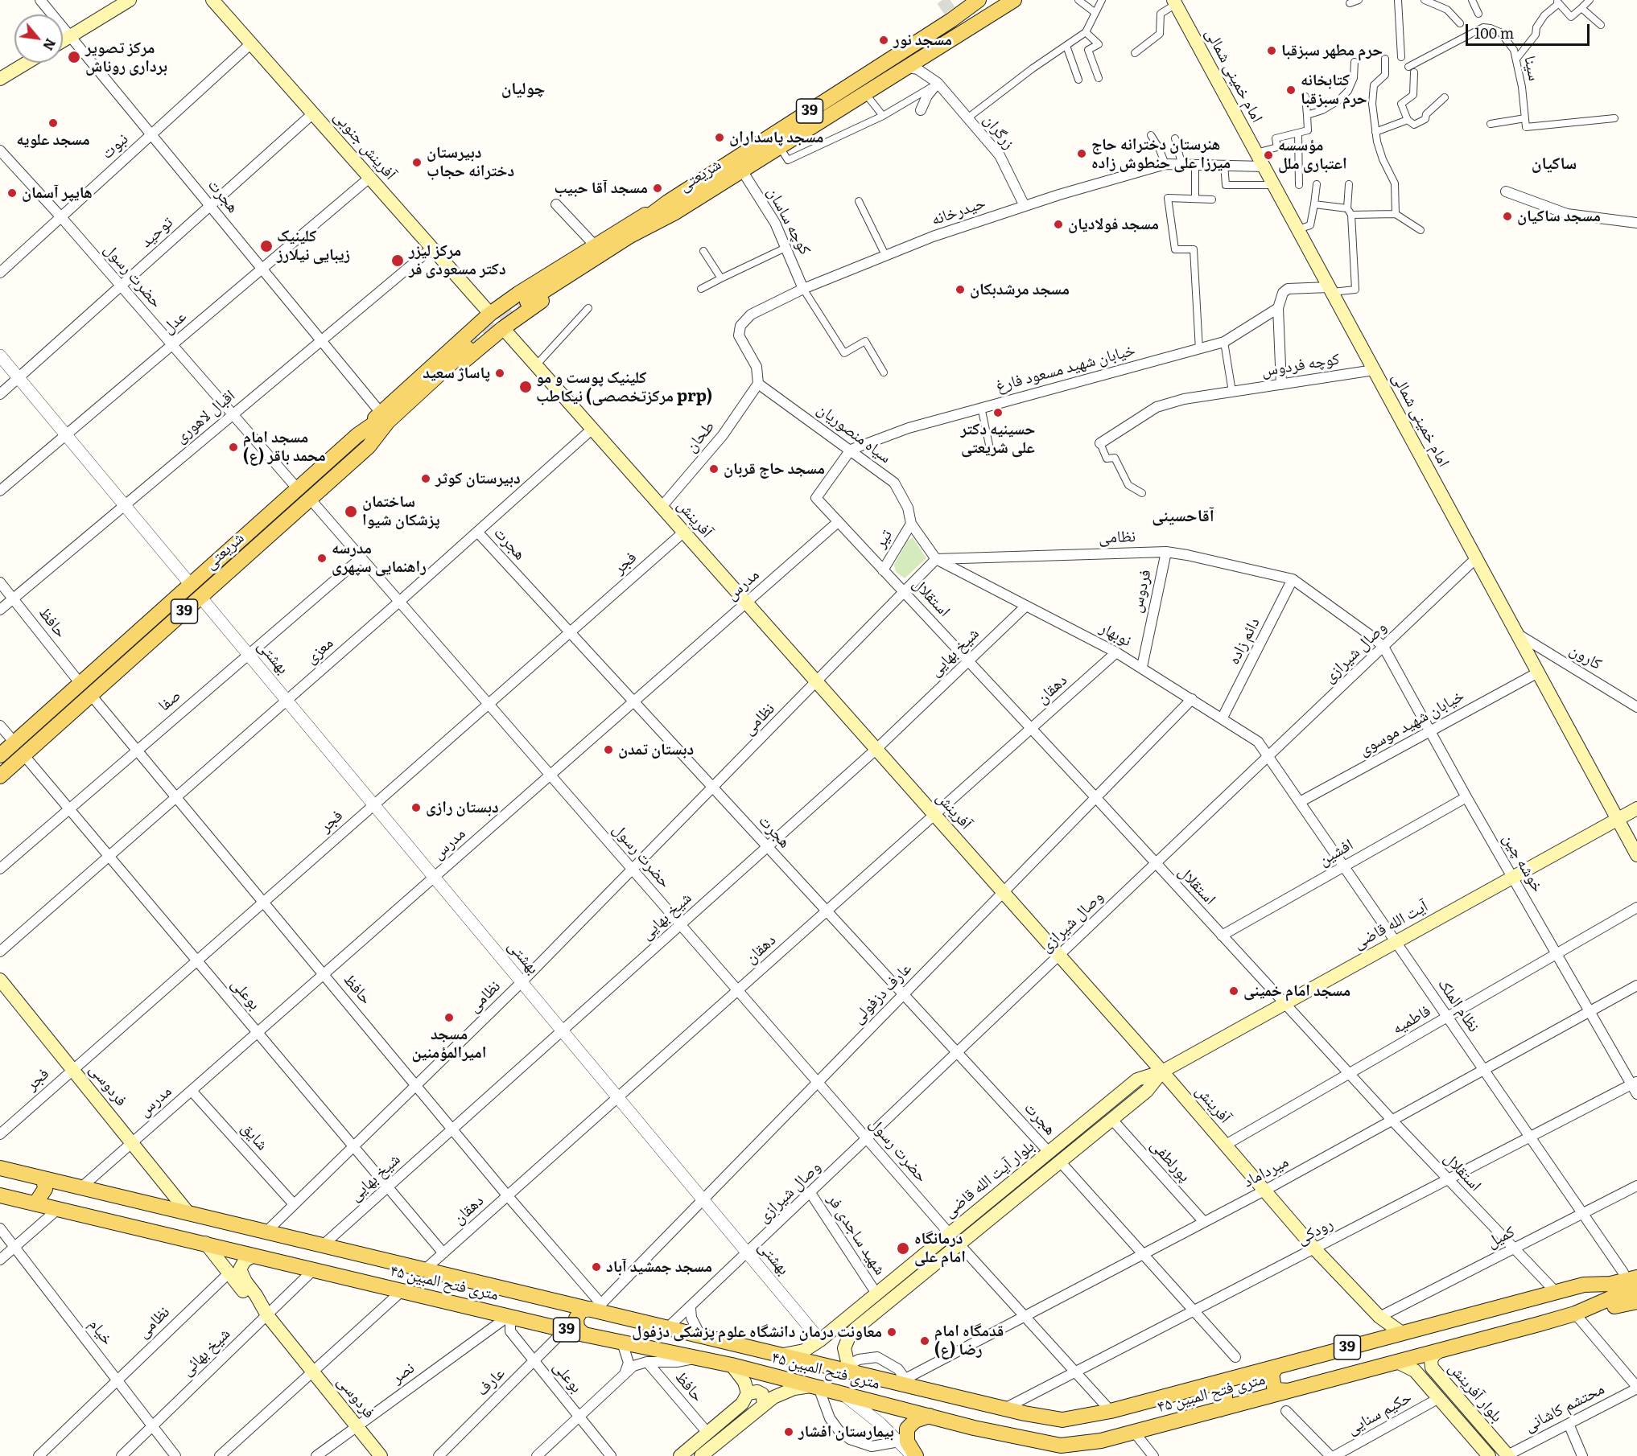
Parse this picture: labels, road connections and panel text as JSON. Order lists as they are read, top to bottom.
{
  "streets": {
    "main road": [
      "امام خمینی شمالی",
      "39",
      "آفرینش جنوبی",
      "شریعتی",
      "آفرینش",
      "آیت الله قاضی",
      "فردوسی",
      "بلوار آیت الله قاضی",
      "۴۵ متری فتح المبین",
      "بلوار آفرینش"
    ],
    "street": [
      "سینا",
      "زرگران",
      "نبوت",
      "هجرت",
      "حیدرخانه",
      "کوچه ساسان",
      "توحید",
      "حضرت رسول",
      "عدل",
      "کوچه فردوس",
      "خیابان شهید مسعود فارغ",
      "اقبال لاهوری",
      "سیاه منصوریان",
      "طحان",
      "نظامی",
      "تیر",
      "فجر",
      "مدرس",
      "فردوس",
      "استقلال",
      "حافظ",
      "نوبهار",
      "دائم زاده",
      "معزی",
      "شیخ بهایی",
      "وصال شیرازی",
      "بهشتی",
      "کارون",
      "دهقان",
      "صفا",
      "خیابان شهید موسوی",
      "افشین",
      "خوشه چین",
      "عارف دزفولی",
      "بوعلی",
      "نظام الملک",
      "فاطمیه",
      "شایق",
      "پورلطفی",
      "میرداماد",
      "رودکی",
      "شهید ساجدی فر",
      "کمیل",
      "خیام",
      "شیخ بهائی",
      "نصر",
      "عارف",
      "محتشم کاشانی",
      "حکیم سنایی"
    ]
  },
  "crossings": [
    ["امام خمینی شمالی", "حیدرخانه"],
    ["امام خمینی شمالی", "کوچه فردوس"],
    ["امام خمینی شمالی", "خیابان شهید مسعود فارغ"],
    ["امام خمینی شمالی", "وصال شیرازی"],
    ["امام خمینی شمالی", "کارون"],
    ["امام خمینی شمالی", "خیابان شهید موسوی"],
    ["امام خمینی شمالی", "آیت الله قاضی"],
    ["39", "شریعتی"],
    ["زرگران", "شریعتی"],
    ["زرگران", "حیدرخانه"],
    ["آفرینش جنوبی", "نبوت"],
    ["آفرینش جنوبی", "توحید"],
    ["آفرینش جنوبی", "عدل"],
    ["آفرینش جنوبی", "اقبال لاهوری"],
    ["نبوت", "هجرت"],
    ["نبوت", "حضرت رسول"],
    ["شریعتی", "کوچه ساسان"],
    ["شریعتی", "حضرت رسول"],
    ["شریعتی", "حافظ"],
    ["شریعتی", "بهشتی"],
    ["شریعتی", "بوعلی"],
    ["هجرت", "توحید"],
    ["هجرت", "عدل"],
    ["هجرت", "اقبال لاهوری"],
    ["هجرت", "نظامی"],
    ["هجرت", "فجر"],
    ["هجرت", "مدرس"],
    ["هجرت", "معزی"],
    ["هجرت", "شیخ بهایی"],
    ["هجرت", "وصال شیرازی"],
    ["هجرت", "دهقان"],
    ["هجرت", "عارف دزفولی"],
    ["هجرت", "بلوار آیت الله قاضی"],
    ["حیدرخانه", "کوچه ساسان"],
    ["حیدرخانه", "سیاه منصوریان"],
    ["حیدرخانه", "طحان"],
    ["توحید", "حضرت رسول"],
    ["حضرت رسول", "عدل"],
    ["حضرت رسول", "اقبال لاهوری"],
    ["حضرت رسول", "نظامی"],
    ["حضرت رسول", "فجر"],
    ["حضرت رسول", "مدرس"],
    ["حضرت رسول", "معزی"],
    ["حضرت رسول", "شیخ بهایی"],
    ["حضرت رسول", "وصال شیرازی"],
    ["حضرت رسول", "دهقان"],
    ["حضرت رسول", "صفا"],
    ["حضرت رسول", "عارف دزفولی"],
    ["حضرت رسول", "بلوار آیت الله قاضی"],
    ["خیابان شهید مسعود فارغ", "سیاه منصوریان"],
    ["خیابان شهید مسعود فارغ", "استقلال"],
    ["اقبال لاهوری", "حافظ"],
    ["سیاه منصوریان", "طحان"],
    ["سیاه منصوریان", "نظامی"],
    ["سیاه منصوریان", "تیر"],
    ["سیاه منصوریان", "استقلال"],
    ["سیاه منصوریان", "نوبهار"],
    ["طحان", "آفرینش"],
    ["آفرینش", "نظامی"],
    ["آفرینش", "فجر"],
    ["آفرینش", "مدرس"],
    ["آفرینش", "معزی"],
    ["آفرینش", "شیخ بهایی"],
    ["آفرینش", "وصال شیرازی"],
    ["آفرینش", "دهقان"],
    ["آفرینش", "آیت الله قاضی"],
    ["آفرینش", "عارف دزفولی"],
    ["آفرینش", "فاطمیه"],
    ["آفرینش", "میرداماد"],
    ["آفرینش", "بلوار آیت الله قاضی"],
    ["آفرینش", "رودکی"],
    ["آفرینش", "کمیل"],
    ["آفرینش", "۴۵ متری فتح المبین"],
    ["نظامی", "فردوس"],
    ["نظامی", "استقلال"],
    ["نظامی", "حافظ"],
    ["نظامی", "نوبهار"],
    ["نظامی", "دائم زاده"],
    ["نظامی", "وصال شیرازی"],
    ["نظامی", "بهشتی"],
    ["نظامی", "خوشه چین"],
    ["نظامی", "بوعلی"],
    ["نظامی", "شایق"],
    ["نظامی", "۴۵ متری فتح المبین"],
    ["نظامی", "خیام"],
    ["تیر", "استقلال"],
    ["فجر", "حافظ"],
    ["فجر", "بهشتی"],
    ["فجر", "بوعلی"],
    ["فجر", "فردوسی"],
    ["مدرس", "استقلال"],
    ["مدرس", "حافظ"],
    ["مدرس", "بهشتی"],
    ["مدرس", "بوعلی"],
    ["مدرس", "فردوسی"],
    ["مدرس", "شایق"],
    ["مدرس", "۴۵ متری فتح المبین"],
    ["فردوس", "نوبهار"],
    ["استقلال", "شیخ بهایی"],
    ["استقلال", "وصال شیرازی"],
    ["استقلال", "دهقان"],
    ["استقلال", "افشین"],
    ["استقلال", "آیت الله قاضی"],
    ["استقلال", "عارف دزفولی"],
    ["استقلال", "فاطمیه"],
    ["استقلال", "میرداماد"],
    ["استقلال", "رودکی"],
    ["استقلال", "کمیل"],
    ["استقلال", "۴۵ متری فتح المبین"],
    ["حافظ", "معزی"],
    ["حافظ", "شیخ بهایی"],
    ["حافظ", "دهقان"],
    ["حافظ", "صفا"],
    ["حافظ", "عارف دزفولی"],
    ["حافظ", "۴۵ متری فتح المبین"],
    ["نوبهار", "دائم زاده"],
    ["نوبهار", "شیخ بهایی"],
    ["نوبهار", "وصال شیرازی"],
    ["نوبهار", "دهقان"],
    ["نوبهار", "عارف دزفولی"],
    ["نوبهار", "نظام الملک"],
    ["معزی", "بهشتی"],
    ["معزی", "بوعلی"],
    ["شیخ بهایی", "بهشتی"],
    ["شیخ بهایی", "بوعلی"],
    ["شیخ بهایی", "۴۵ متری فتح المبین"],
    ["وصال شیرازی", "بهشتی"],
    ["وصال شیرازی", "خوشه چین"],
    ["وصال شیرازی", "نظام الملک"],
    ["وصال شیرازی", "شهید ساجدی فر"],
    ["وصال شیرازی", "۴۵ متری فتح المبین"],
    ["بهشتی", "دهقان"],
    ["بهشتی", "صفا"],
    ["بهشتی", "عارف دزفولی"],
    ["بهشتی", "بلوار آیت الله قاضی"],
    ["دهقان", "بوعلی"],
    ["دهقان", "۴۵ متری فتح المبین"],
    ["صفا", "بوعلی"],
    ["خیابان شهید موسوی", "خوشه چین"],
    ["خیابان شهید موسوی", "نظام الملک"],
    ["افشین", "خوشه چین"],
    ["افشین", "نظام الملک"],
    ["خوشه چین", "آیت الله قاضی"],
    ["خوشه چین", "فاطمیه"],
    ["خوشه چین", "میرداماد"],
    ["خوشه چین", "رودکی"],
    ["آیت الله قاضی", "نظام الملک"],
    ["آیت الله قاضی", "بلوار آیت الله قاضی"],
    ["عارف دزفولی", "۴۵ متری فتح المبین"],
    ["بوعلی", "۴۵ متری فتح المبین"],
    ["بوعلی", "نصر"],
    ["بوعلی", "عارف"],
    ["نظام الملک", "فاطمیه"],
    ["نظام الملک", "میرداماد"],
    ["نظام الملک", "رودکی"],
    ["نظام الملک", "کمیل"],
    ["نظام الملک", "۴۵ متری فتح المبین"],
    ["فردوسی", "۴۵ متری فتح المبین"],
    ["فردوسی", "شیخ بهائی"],
    ["فردوسی", "نصر"],
    ["پورلطفی", "میرداماد"],
    ["پورلطفی", "بلوار آیت الله قاضی"],
    ["میرداماد", "۴۵ متری فتح المبین"],
    ["بلوار آیت الله قاضی", "شهید ساجدی فر"],
    ["بلوار آیت الله قاضی", "۴۵ متری فتح المبین"],
    ["رودکی", "۴۵ متری فتح المبین"],
    ["۴۵ متری فتح المبین", "شیخ بهائی"],
    ["۴۵ متری فتح المبین", "نصر"],
    ["۴۵ متری فتح المبین", "عارف"],
    ["۴۵ متری فتح المبین", "بلوار آفرینش"],
    ["خیام", "شیخ بهائی"],
    ["بلوار آفرینش", "محتشم کاشانی"],
    ["بلوار آفرینش", "حکیم سنایی"]
  ],
  "districts": ["چولیان", "ساکیان", "آقاحسینی"],
  "places": [
    "مسجد نور",
    "حرم مطهر سبزقبا",
    "مرکز تصویر برداری روناش",
    "کتابخانه حرم سبزقبا",
    "مسجد علویه",
    "مسجد پاسداران",
    "هنرستان دخترانه حاج میرزا علی حنطوش زاده",
    "مؤسسه اعتباری ملل",
    "دبیرستان دخترانه حجاب",
    "مسجد آقا حبیب",
    "هایپر آسمان",
    "مسجد ساکیان",
    "مسجد فولادیان",
    "کلینیک زیبایی نیلارز",
    "مرکز لیزر دکتر مسعودی فر",
    "مسجد مرشدبکان",
    "پاساژ سعید",
    "کلینیک پوست و مو نیکاطب (مرکزتخصصی prp)",
    "حسینیه دکتر علی شریعتی",
    "مسجد امام محمد باقر (ع)",
    "مسجد حاج قربان",
    "دبیرستان کوثر",
    "ساختمان پزشکان شیوا",
    "مدرسه راهنمایی سپهری",
    "دبستان تمدن",
    "دبستان رازی",
    "مسجد امام خمینی",
    "مسجد امیرالمؤمنین",
    "درمانگاه امام علی",
    "مسجد جمشید آباد",
    "معاونت درمان دانشگاه علوم پزشکی دزفول",
    "قدمگاه امام رضا (ع)",
    "بیمارستان افشار"
  ],
  "scale_bar": "100 m",
  "north": "bottom right"
}
